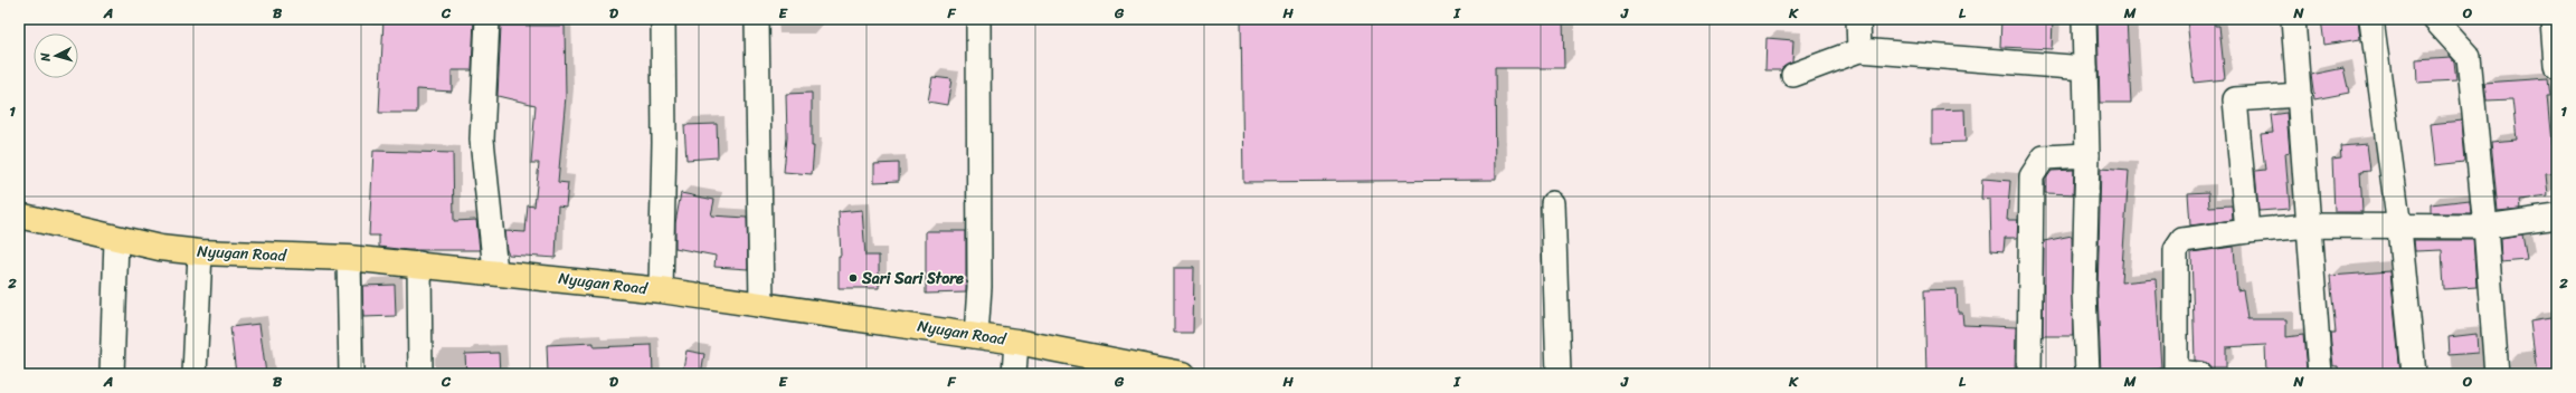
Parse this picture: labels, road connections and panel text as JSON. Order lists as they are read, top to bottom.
{
  "streets": {
    "main road": ["Nyugan Road"]
  },
  "places": ["Sari Sari Store"],
  "north": "left",
  "grid": {
    "columns": [
      "A",
      "B",
      "C",
      "D",
      "E",
      "F",
      "G",
      "H",
      "I",
      "J",
      "K",
      "L",
      "M",
      "N",
      "O"
    ],
    "rows": ["1", "2"]
  }
}
